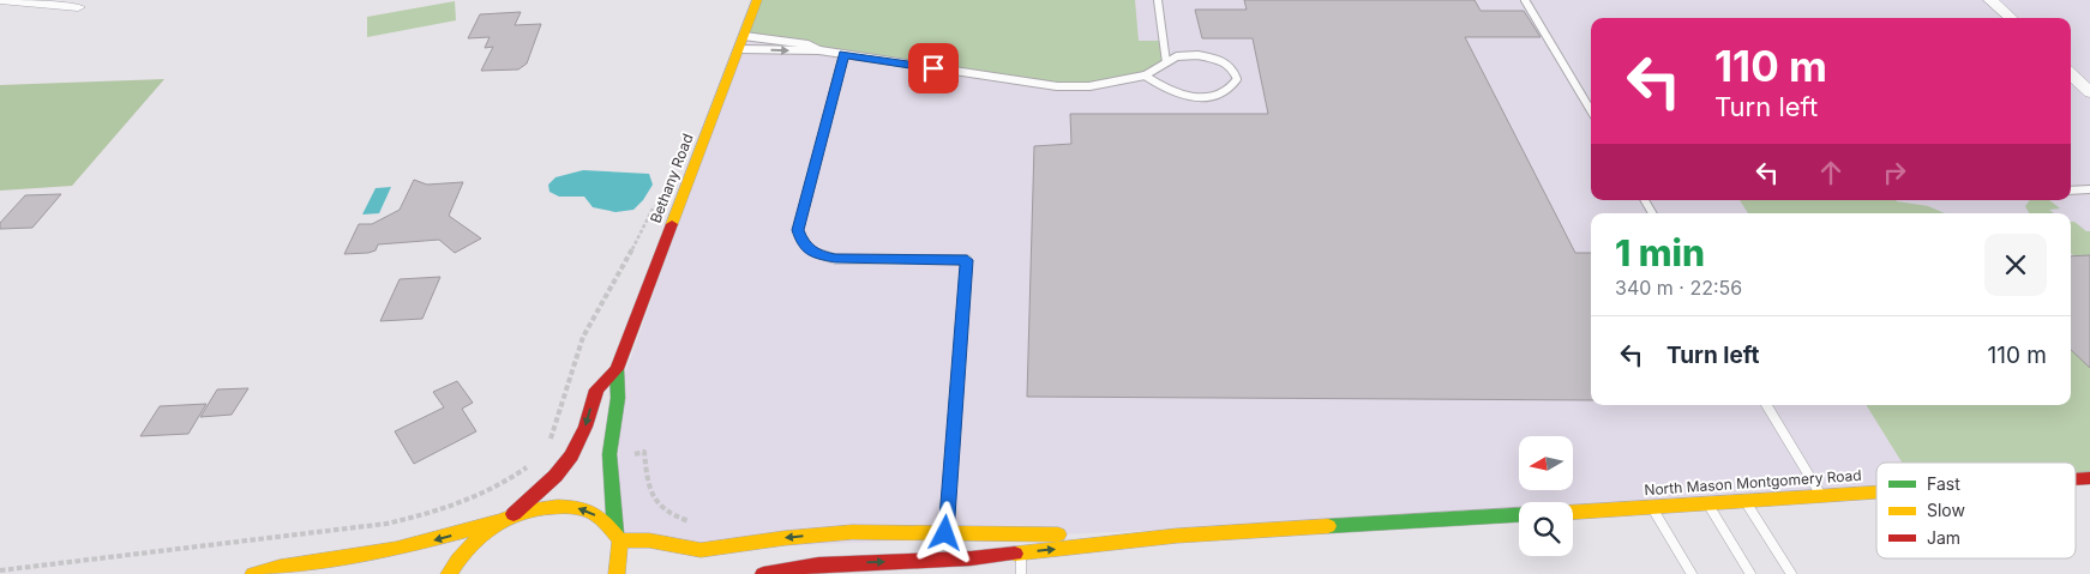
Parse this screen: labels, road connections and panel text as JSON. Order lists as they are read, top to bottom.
{
  "streets": {
    "main road": ["Bethany Road", "North Mason Montgomery Road"]
  },
  "legend": ["Fast", "Slow", "Jam"],
  "north": "left",
  "page": {
    "turn": ["110 m", "Turn left"],
    "heading": ["1 min", "340 m · 22:56"],
    "list": [
      {
        "name": "Turn left",
        "value": "110 m"
      }
    ]
  }
}
